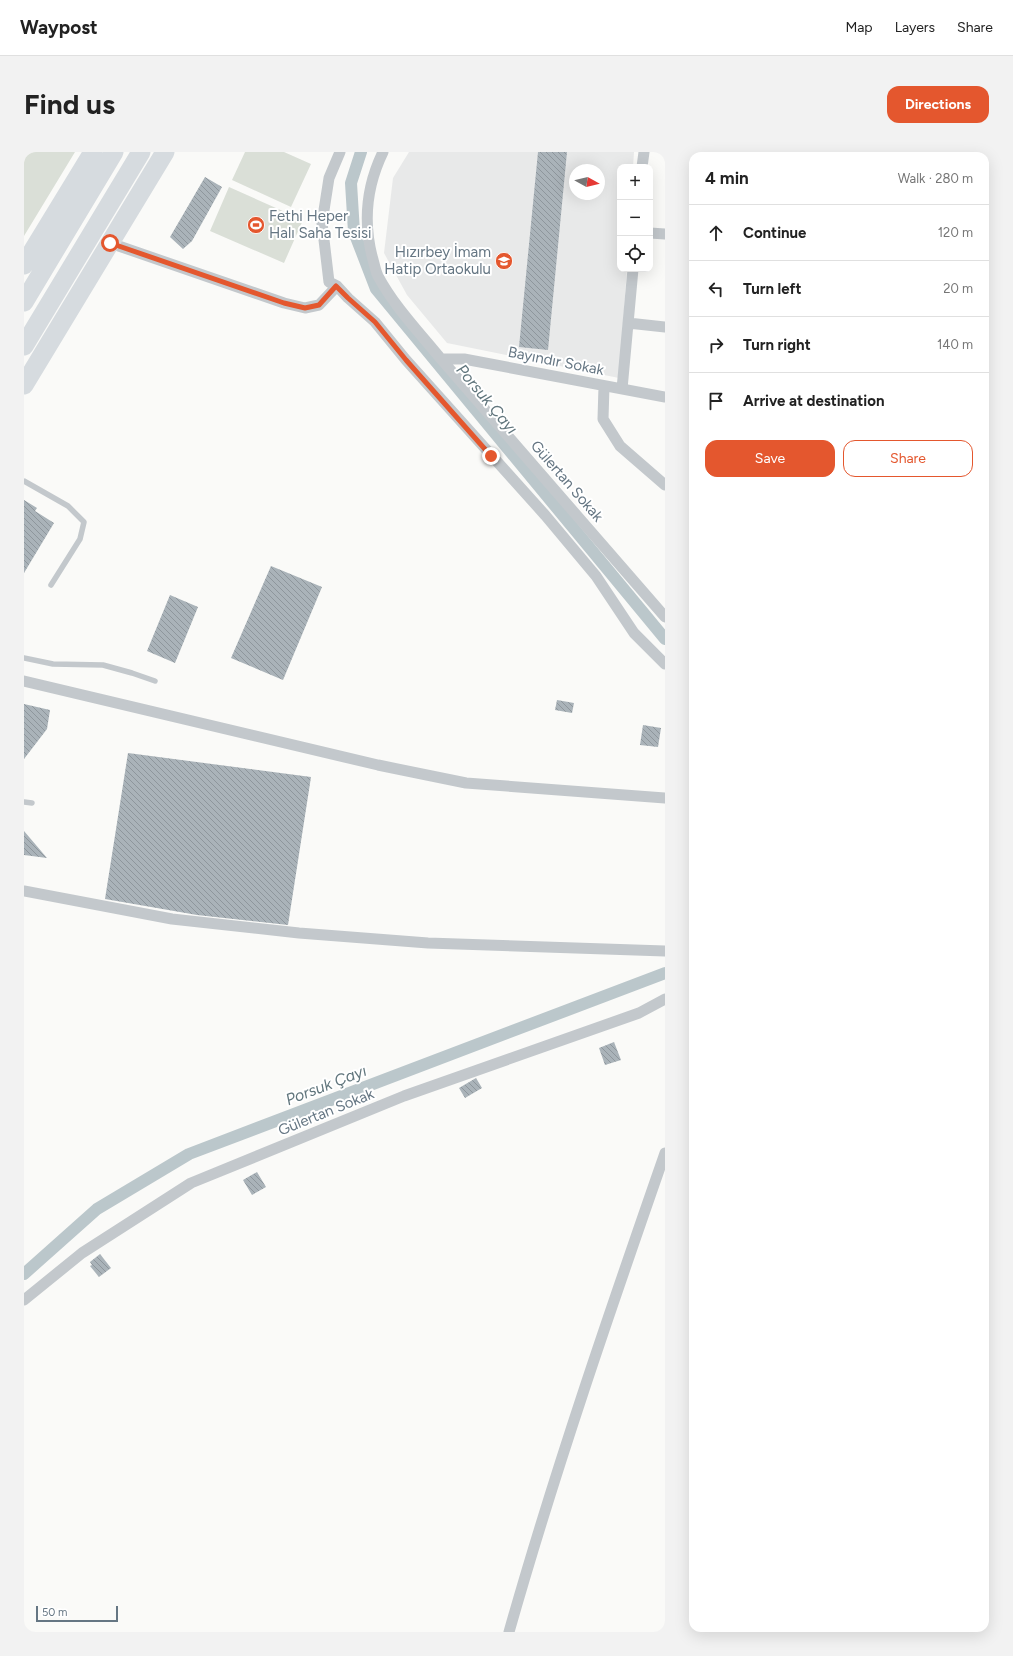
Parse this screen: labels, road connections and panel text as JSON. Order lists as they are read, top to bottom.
{
  "streets": {
    "street": ["Bayındır Sokak", "Gülertan Sokak"]
  },
  "crossings": [
    ["Bayındır Sokak", "Gülertan Sokak"]
  ],
  "water": ["Porsuk Çayı"],
  "places": {
    "sports": ["Fethi Heper Halı Saha Tesisi"],
    "school or university": ["Hızırbey İmam Hatip Ortaokulu"]
  },
  "scale_bar": "50 m",
  "north": "right",
  "page": {
    "header": "Waypost",
    "nav": ["Map", "Layers", "Share"],
    "buttons": [
      "Directions",
      ["Save", "Share"]
    ],
    "title": "Find us",
    "heading": ["4 min", "Walk · 280 m"],
    "map_buttons": ["+", "−"],
    "list": [
      ["Continue", "120 m"],
      ["Turn left", "20 m"],
      ["Turn right", "140 m"],
      "Arrive at destination"
    ],
    "scale": "50 m"
  }
}
